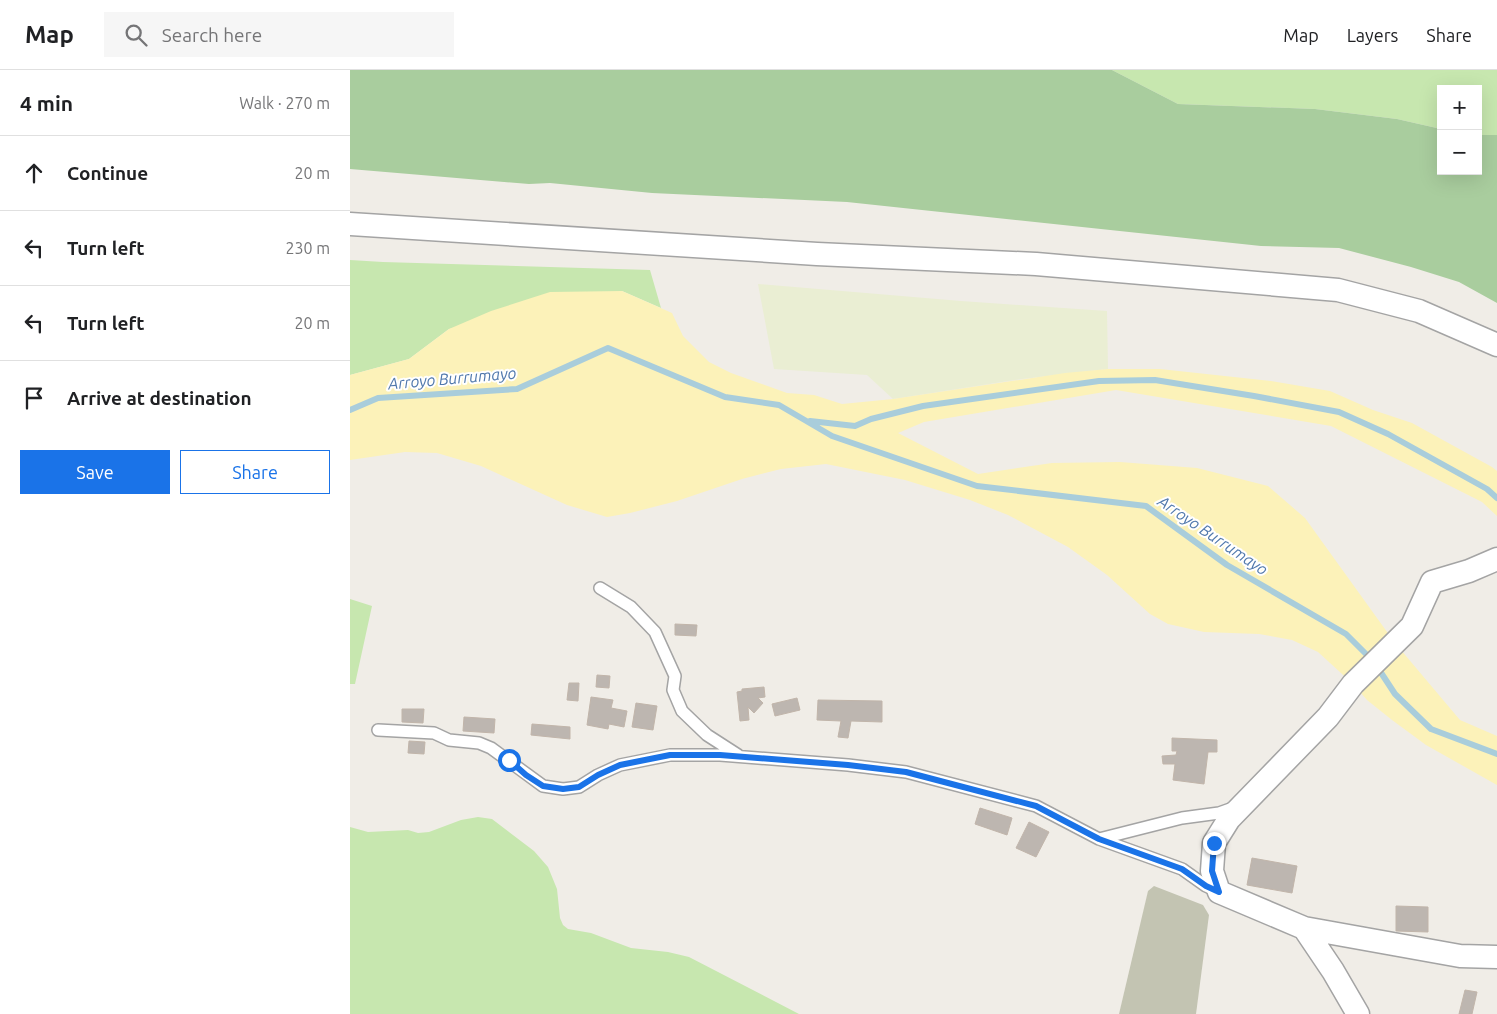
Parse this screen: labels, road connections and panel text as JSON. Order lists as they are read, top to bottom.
{
  "water": ["Arroyo Burrumayo"],
  "page": {
    "header": "Map",
    "search": "Search here",
    "nav": ["Map", "Layers", "Share"],
    "heading": ["4 min", "Walk · 270 m"],
    "map_buttons": ["+", "−"],
    "list": [
      ["Continue", "20 m"],
      ["Turn left", "230 m"],
      ["Turn left", "20 m"],
      "Arrive at destination"
    ],
    "buttons": ["Save", "Share"]
  }
}
